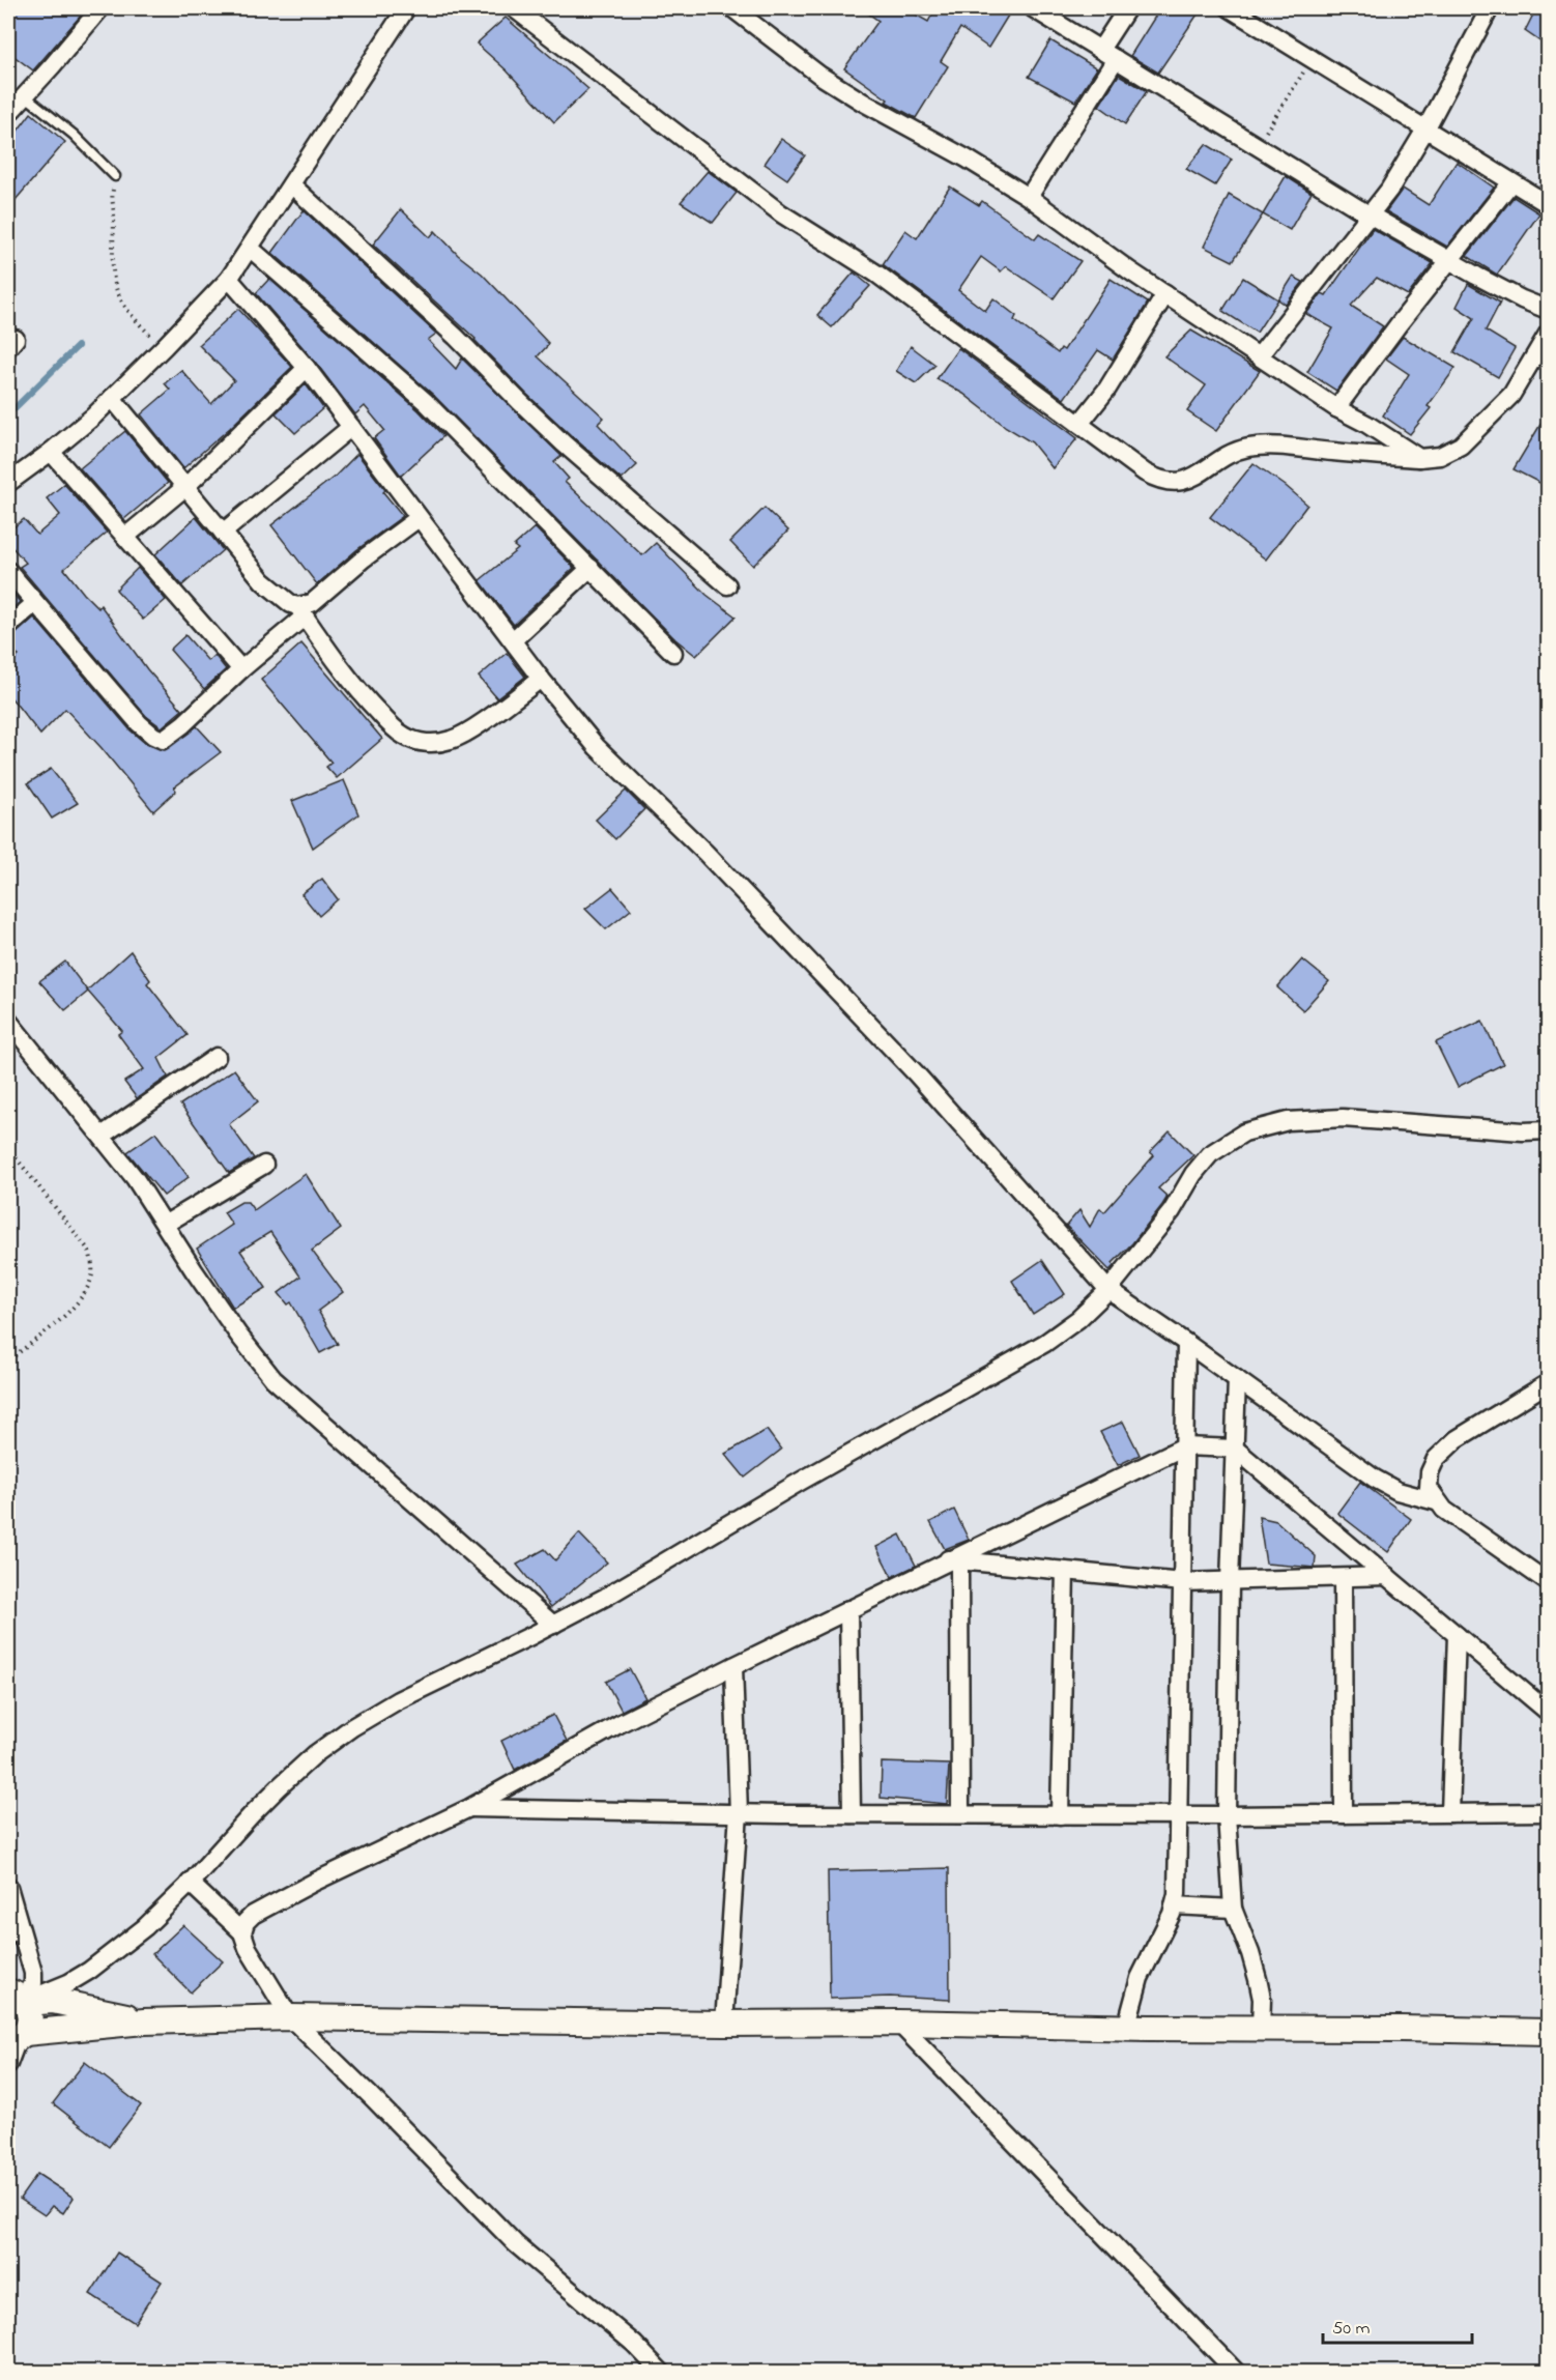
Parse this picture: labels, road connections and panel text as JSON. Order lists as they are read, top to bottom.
{
  "scale_bar": "50 m"
}
